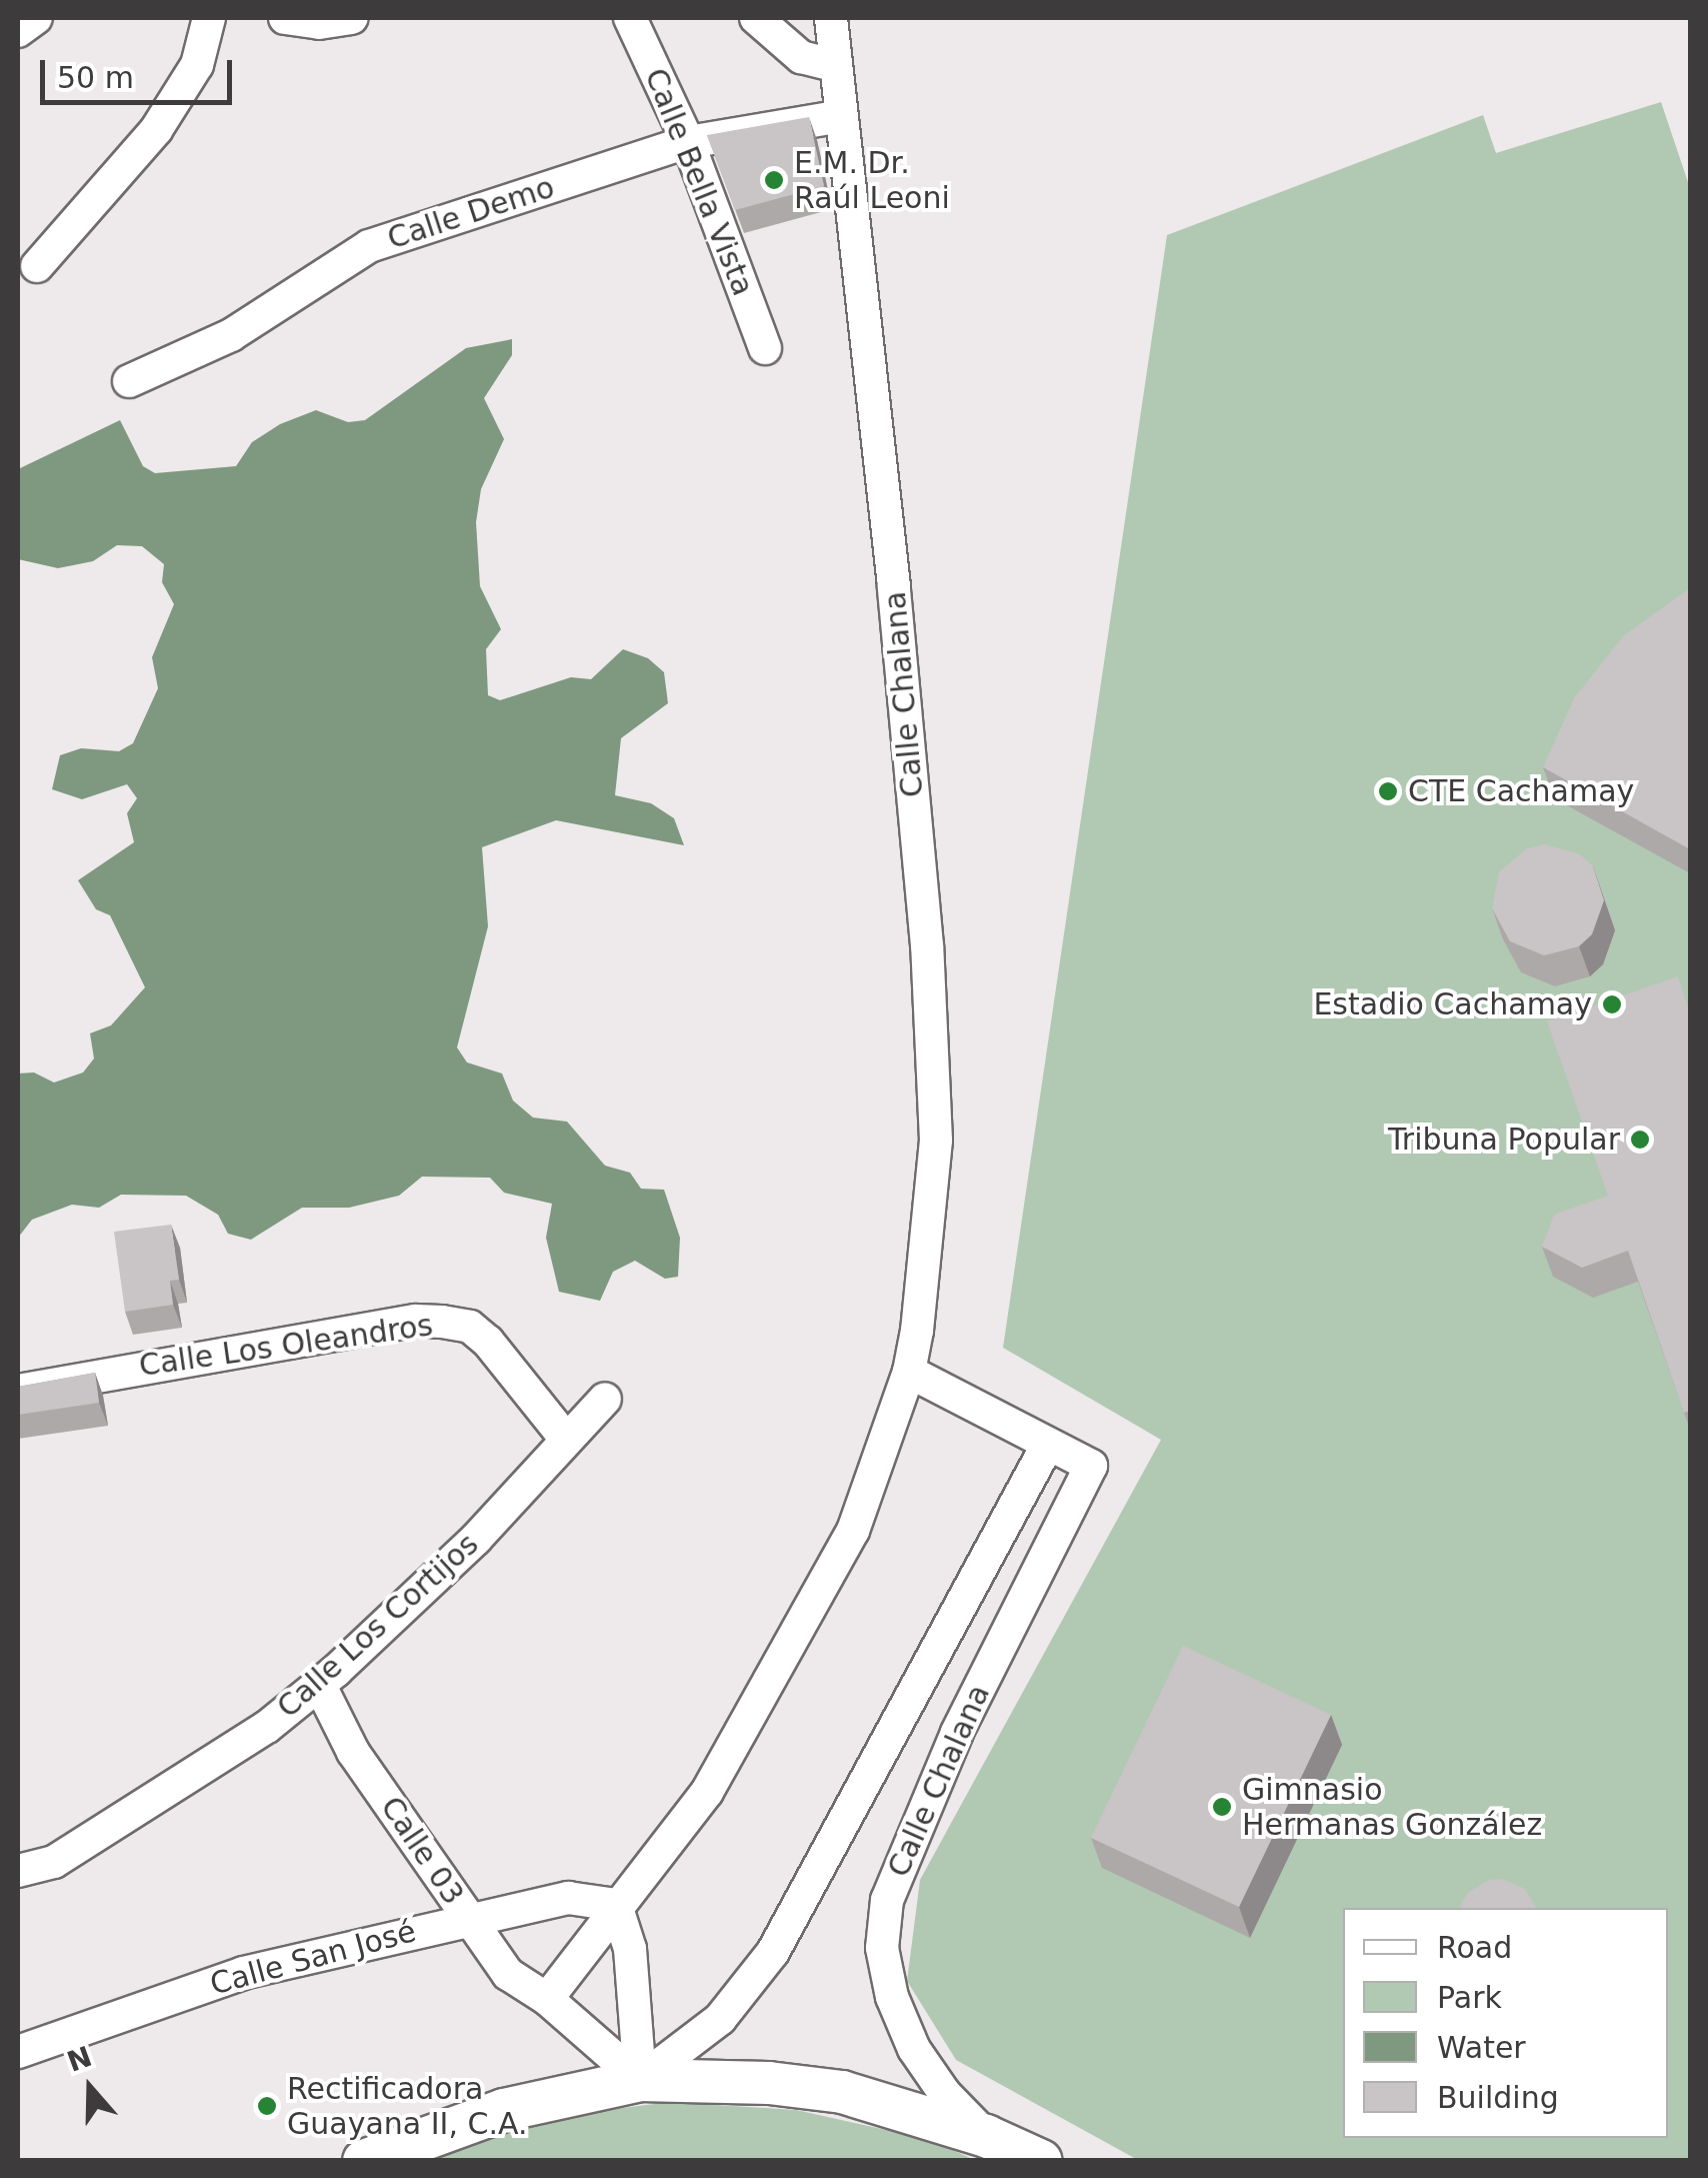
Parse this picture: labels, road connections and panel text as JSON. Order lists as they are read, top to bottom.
{
  "streets": {
    "street": [
      "Calle Bella Vista",
      "Calle Demo",
      "Calle Chalana",
      "Calle Los Oleandros",
      "Calle Los Cortijos",
      "Calle 03",
      "Calle San José"
    ]
  },
  "crossings": [
    ["Calle Bella Vista", "Calle Demo"],
    ["Calle Demo", "Calle Chalana"],
    ["Calle Chalana", "Calle 03"],
    ["Calle Chalana", "Calle San José"],
    ["Calle Los Oleandros", "Calle Los Cortijos"],
    ["Calle Los Cortijos", "Calle 03"],
    ["Calle 03", "Calle San José"]
  ],
  "places": [
    "E.M. Dr. Raúl Leoni",
    "CTE Cachamay",
    "Estadio Cachamay",
    "Tribuna Popular",
    "Gimnasio Hermanas González",
    "Rectificadora Guayana II, C.A."
  ],
  "legend": [
    "Road",
    "Park",
    "Water",
    "Building"
  ],
  "scale_bar": "50 m",
  "north": "top"
}
